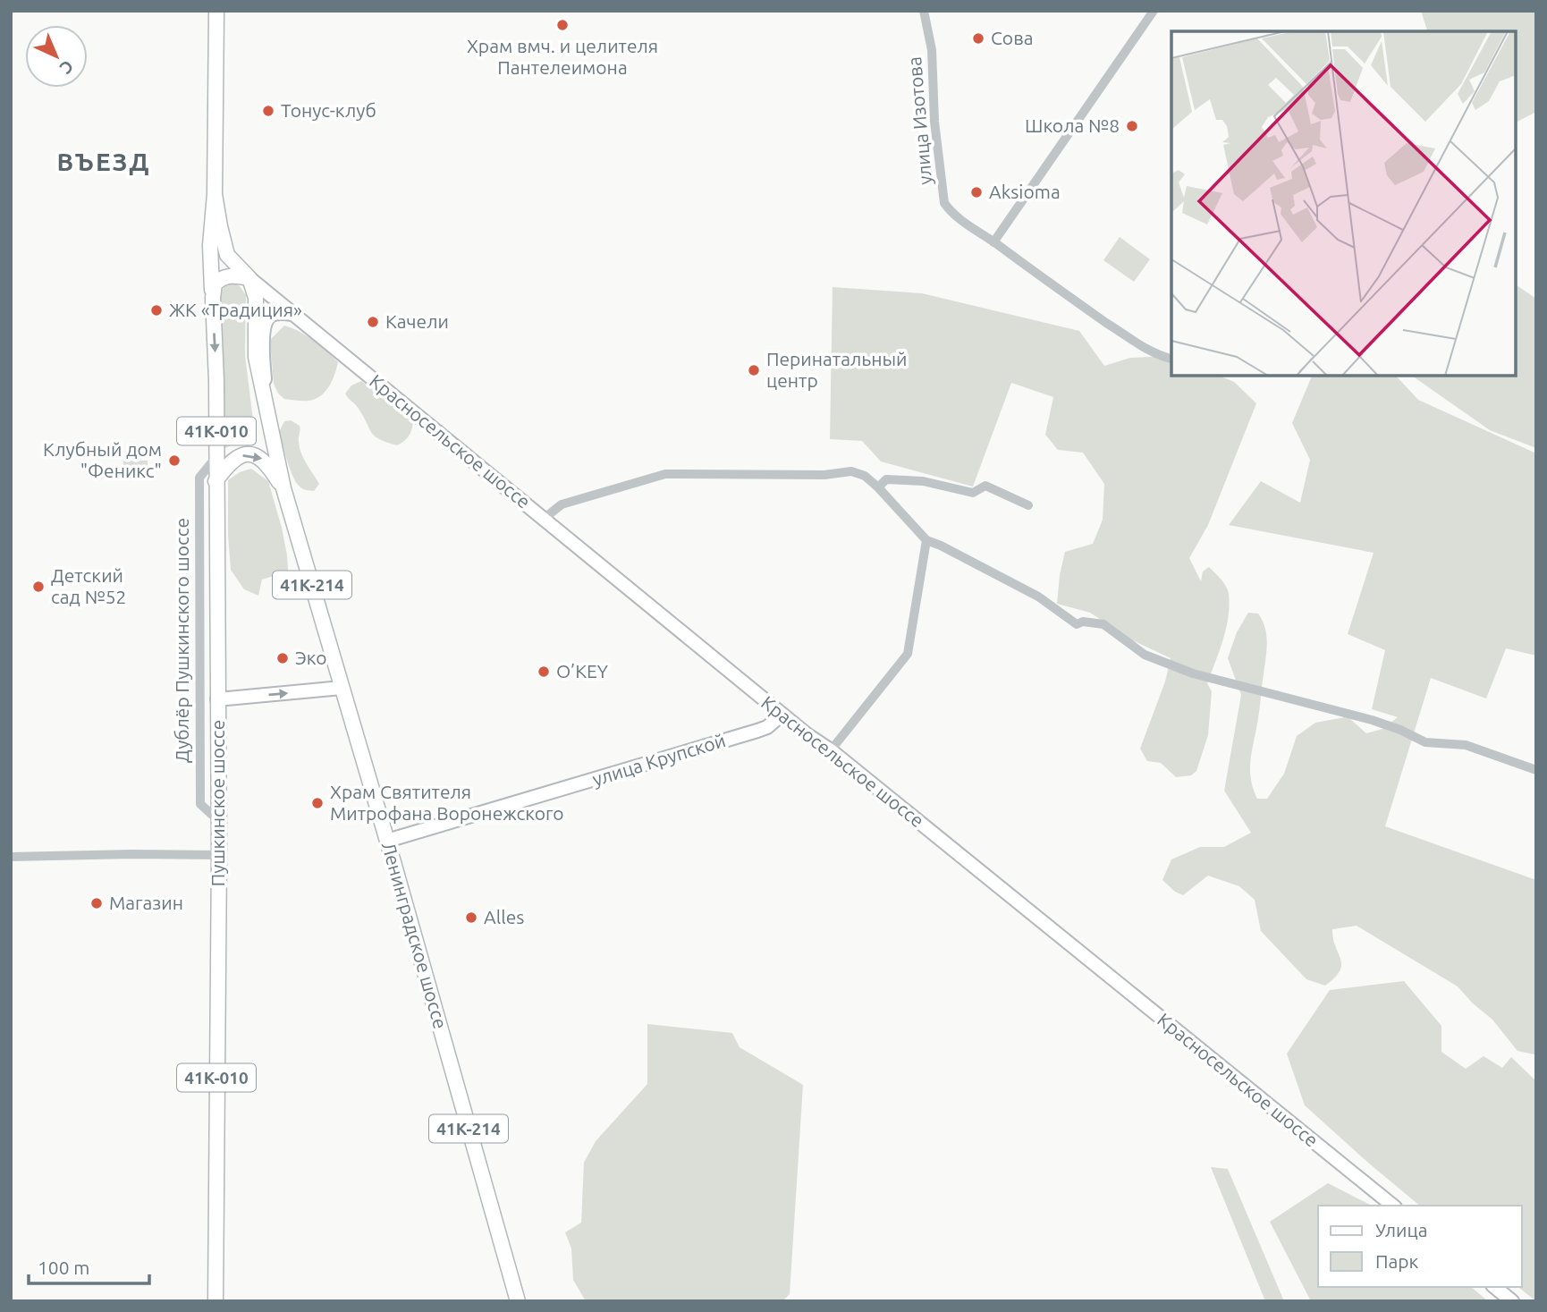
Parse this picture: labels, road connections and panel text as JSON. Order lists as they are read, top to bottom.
{
  "streets": {
    "main road": [
      "41К-010",
      "Красносельское шоссе",
      "41К-214",
      "улица Крупской",
      "Пушкинское шоссе",
      "Ленинградское шоссе"
    ],
    "street": ["улица Изотова", "Дублёр Пушкинского шоссе"]
  },
  "crossings": [
    ["41К-010", "Красносельское шоссе"],
    ["41К-010", "Ленинградское шоссе"],
    ["Красносельское шоссе", "улица Крупской"],
    ["Красносельское шоссе", "Ленинградское шоссе"],
    ["Дублёр Пушкинского шоссе", "Пушкинское шоссе"],
    ["улица Крупской", "Ленинградское шоссе"]
  ],
  "districts": ["ВЪЕЗД"],
  "places": [
    "Храм вмч. и целителя Пантелеимона",
    "Сова",
    "Тонус-клуб",
    "Школа №8",
    "Aksioma",
    "ЖК «Традиция»",
    "Качели",
    "Перинатальный центр",
    "Клубный дом \"Феникс\"",
    "Детский сад №52",
    "Эко",
    "O’KEY",
    "Храм Святителя Митрофана Воронежского",
    "Магазин",
    "Alles"
  ],
  "legend": ["Улица", "Парк"],
  "scale_bar": "100 m",
  "north": "bottom right"
}
